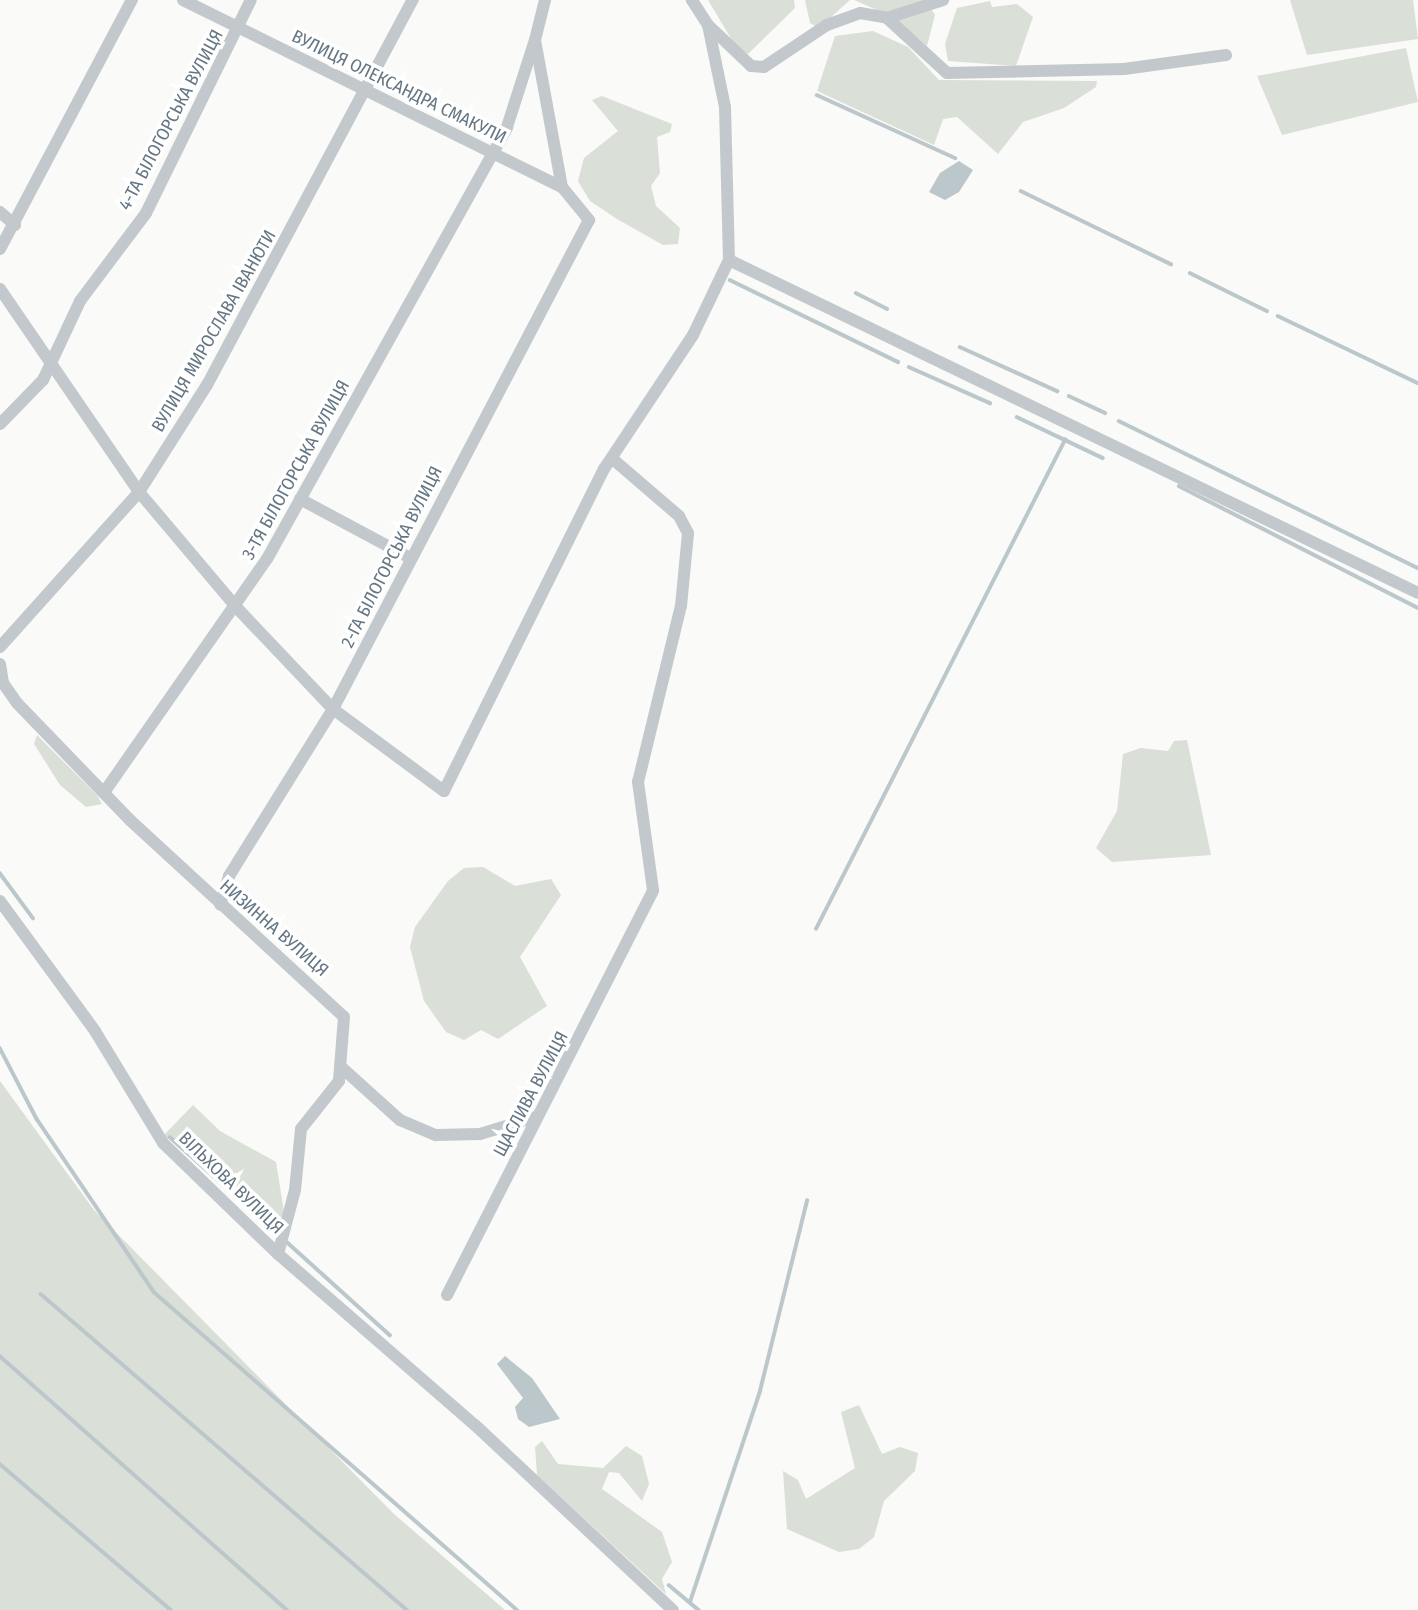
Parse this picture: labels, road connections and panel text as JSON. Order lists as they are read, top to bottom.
{
  "streets": {
    "street": [
      "ВУЛИЦЯ ОЛЕКСАНДРА СМАКУЛИ",
      "4-ТА БІЛОГОРСЬКА ВУЛИЦЯ",
      "ВУЛИЦЯ МИРОСЛАВА ІВАНЮТИ",
      "3-ТЯ БІЛОГОРСЬКА ВУЛИЦЯ",
      "2-ГА БІЛОГОРСЬКА ВУЛИЦЯ",
      "НИЗИННА ВУЛИЦЯ",
      "ЩАСЛИВА ВУЛИЦЯ",
      "ВІЛЬХОВА ВУЛИЦЯ"
    ]
  },
  "crossings": [
    ["ВУЛИЦЯ ОЛЕКСАНДРА СМАКУЛИ", "4-ТА БІЛОГОРСЬКА ВУЛИЦЯ"],
    ["ВУЛИЦЯ ОЛЕКСАНДРА СМАКУЛИ", "ВУЛИЦЯ МИРОСЛАВА ІВАНЮТИ"],
    ["ВУЛИЦЯ ОЛЕКСАНДРА СМАКУЛИ", "3-ТЯ БІЛОГОРСЬКА ВУЛИЦЯ"],
    ["ВУЛИЦЯ ОЛЕКСАНДРА СМАКУЛИ", "2-ГА БІЛОГОРСЬКА ВУЛИЦЯ"],
    ["3-ТЯ БІЛОГОРСЬКА ВУЛИЦЯ", "НИЗИННА ВУЛИЦЯ"],
    ["2-ГА БІЛОГОРСЬКА ВУЛИЦЯ", "НИЗИННА ВУЛИЦЯ"],
    ["НИЗИННА ВУЛИЦЯ", "ВІЛЬХОВА ВУЛИЦЯ"]
  ]
}
